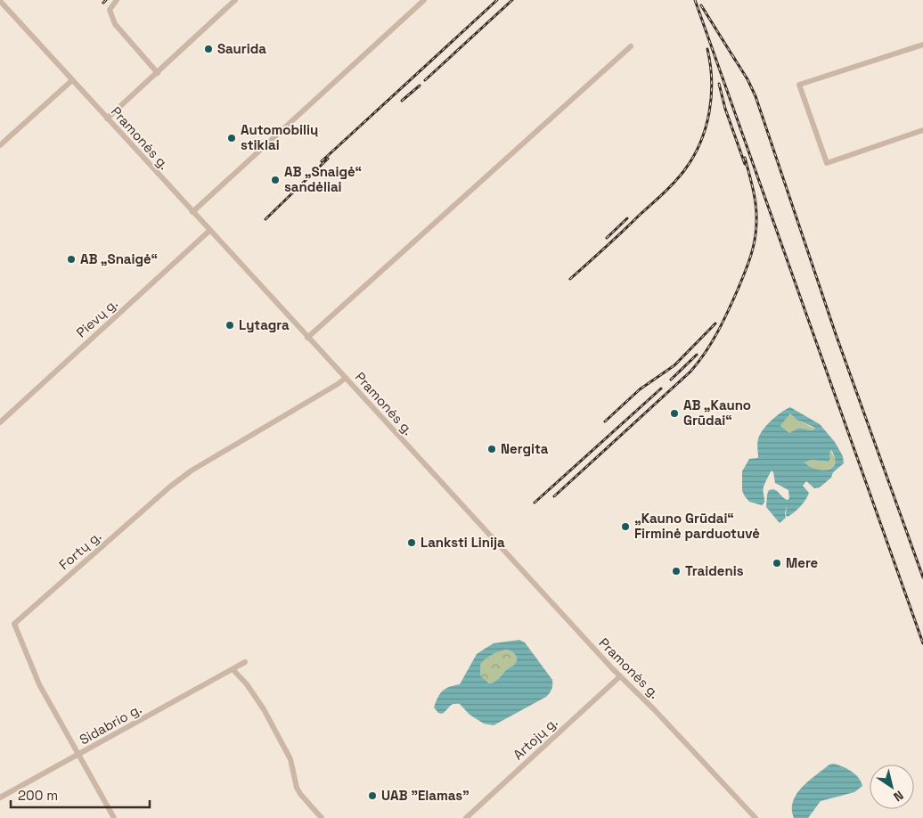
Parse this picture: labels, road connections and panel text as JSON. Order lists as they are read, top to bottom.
{
  "streets": {
    "street": [
      "Pramonės g.",
      "Pievų g.",
      "Fortų g.",
      "Sidabrio g.",
      "Artojų g."
    ]
  },
  "crossings": [
    ["Pramonės g.", "Pievų g."],
    ["Pramonės g.", "Fortų g."],
    ["Pramonės g.", "Artojų g."],
    ["Fortų g.", "Sidabrio g."]
  ],
  "places": [
    "Saurida",
    "Automobilių stiklai",
    "AB „Snaigė“ sandėliai",
    "AB „Snaigė“",
    "Lytagra",
    "AB „Kauno Grūdai“",
    "Nergita",
    "„Kauno Grūdai“ Firminė parduotuvė",
    "Lanksti Linija",
    "Mere",
    "Traidenis",
    "UAB \"Elamas\""
  ],
  "scale_bar": "200 m",
  "north": "bottom right"
}
